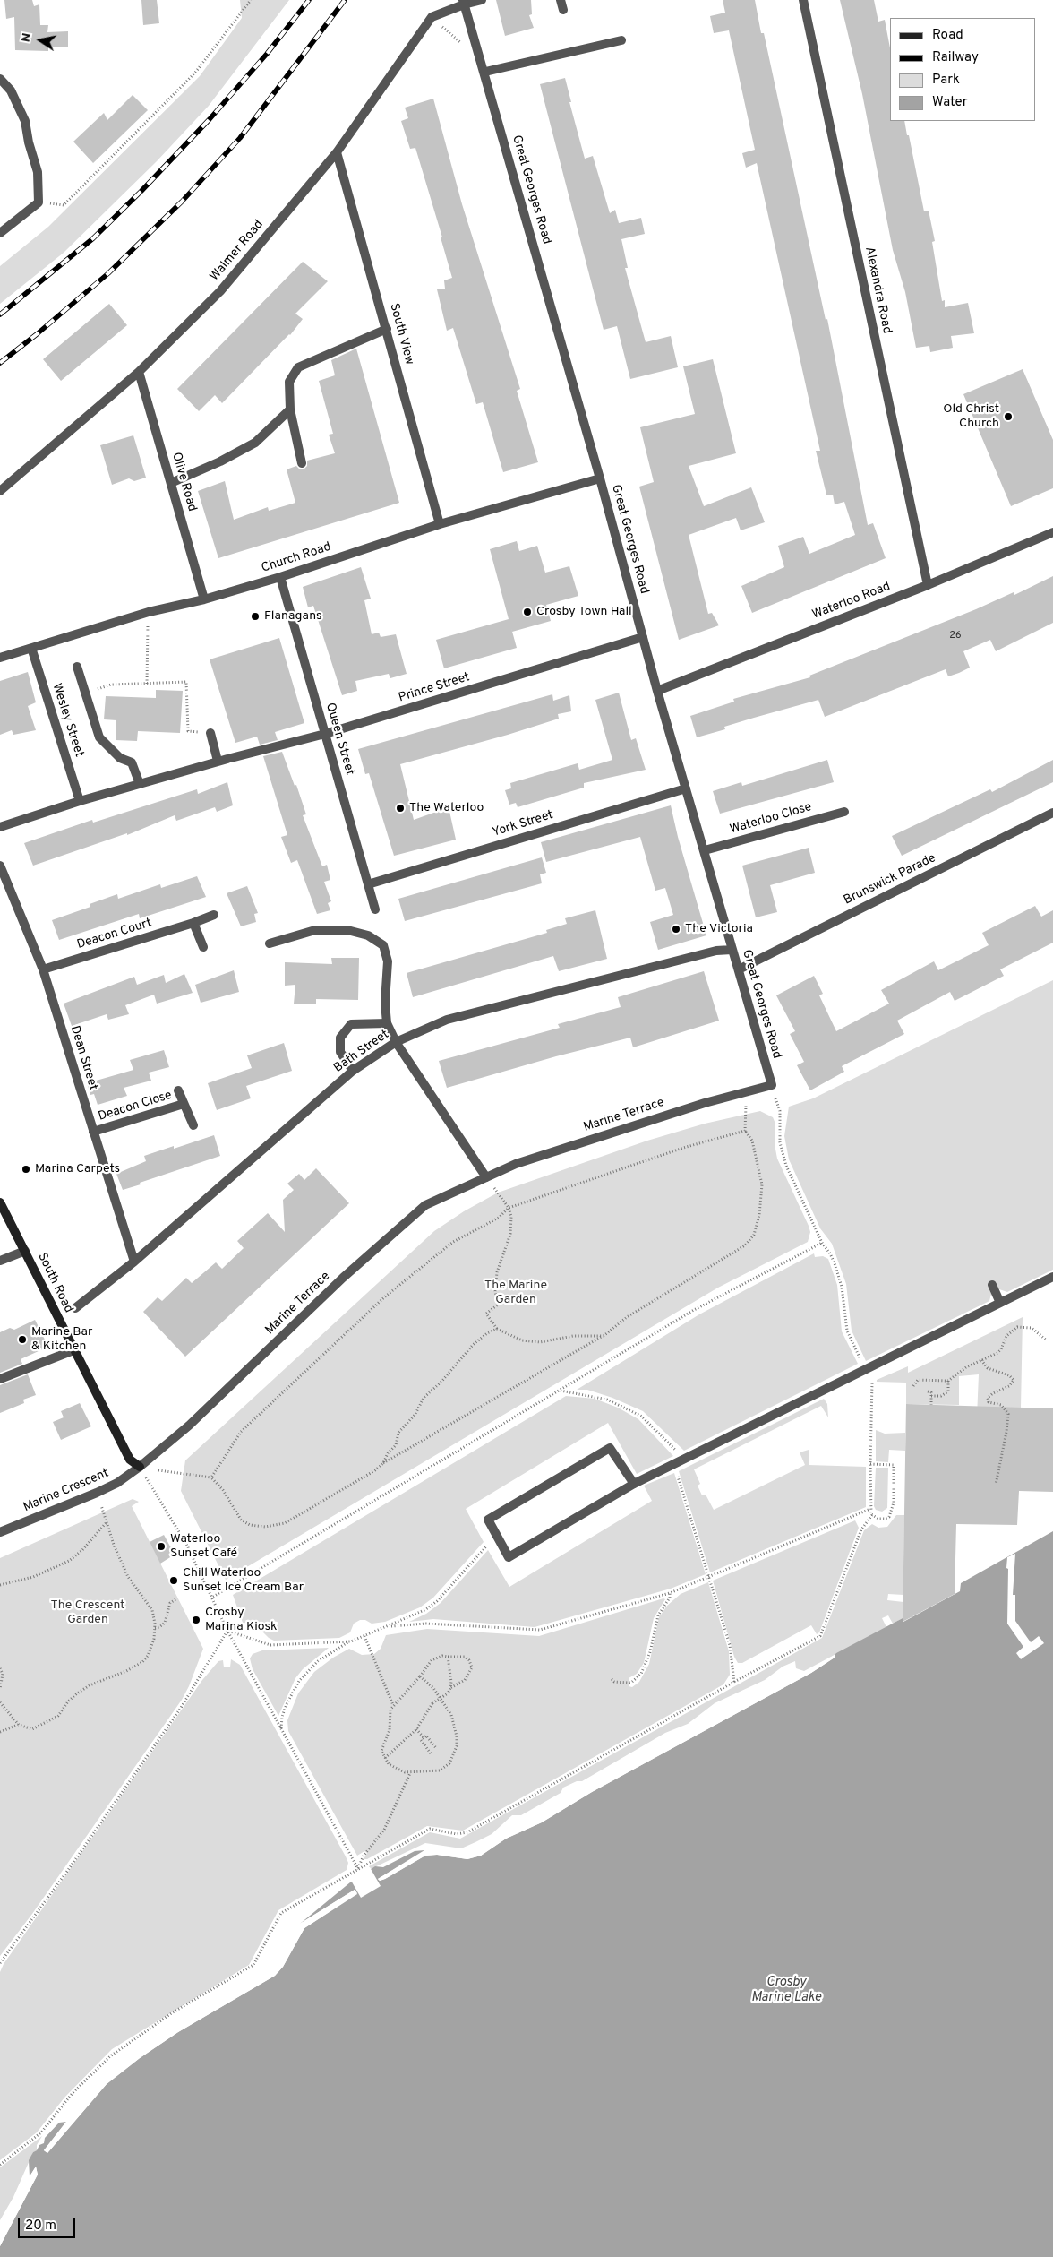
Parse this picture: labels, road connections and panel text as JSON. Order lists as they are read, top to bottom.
{
  "streets": {
    "street": [
      "Great Georges Road",
      "Walmer Road",
      "Alexandra Road",
      "South View",
      "Olive Road",
      "Church Road",
      "Waterloo Road",
      "Prince Street",
      "Wesley Street",
      "Queen Street",
      "Waterloo Close",
      "York Street",
      "Brunswick Parade",
      "Deacon Court",
      "Bath Street",
      "Dean Street",
      "Deacon Close",
      "Marine Terrace",
      "South Road",
      "Marine Crescent"
    ]
  },
  "crossings": [
    ["Great Georges Road", "Walmer Road"],
    ["Great Georges Road", "Church Road"],
    ["Great Georges Road", "Waterloo Road"],
    ["Great Georges Road", "Prince Street"],
    ["Great Georges Road", "Waterloo Close"],
    ["Great Georges Road", "York Street"],
    ["Great Georges Road", "Brunswick Parade"],
    ["Great Georges Road", "Bath Street"],
    ["Great Georges Road", "Marine Terrace"],
    ["Walmer Road", "South View"],
    ["Walmer Road", "Olive Road"],
    ["Alexandra Road", "Waterloo Road"],
    ["South View", "Church Road"],
    ["Olive Road", "Church Road"],
    ["Church Road", "Wesley Street"],
    ["Church Road", "Queen Street"],
    ["Prince Street", "Queen Street"],
    ["Queen Street", "York Street"],
    ["Deacon Court", "Dean Street"],
    ["Bath Street", "Dean Street"],
    ["Dean Street", "Deacon Close"],
    ["Marine Terrace", "South Road"],
    ["Marine Terrace", "Marine Crescent"],
    ["South Road", "Marine Crescent"]
  ],
  "water": ["Crosby Marine Lake"],
  "parks": ["The Marine Garden", "The Crescent Garden"],
  "places": [
    "Old Christ Church",
    "Crosby Town Hall",
    "Flanagans",
    "The Waterloo",
    "The Victoria",
    "Marina Carpets",
    "Marine Bar & Kitchen",
    "Waterloo Sunset Café",
    "Chill Waterloo Sunset Ice Cream Bar",
    "Crosby Marina Kiosk"
  ],
  "house_numbers": ["26"],
  "legend": [
    "Road",
    "Railway",
    "Park",
    "Water"
  ],
  "scale_bar": "20 m",
  "north": "left"
}
